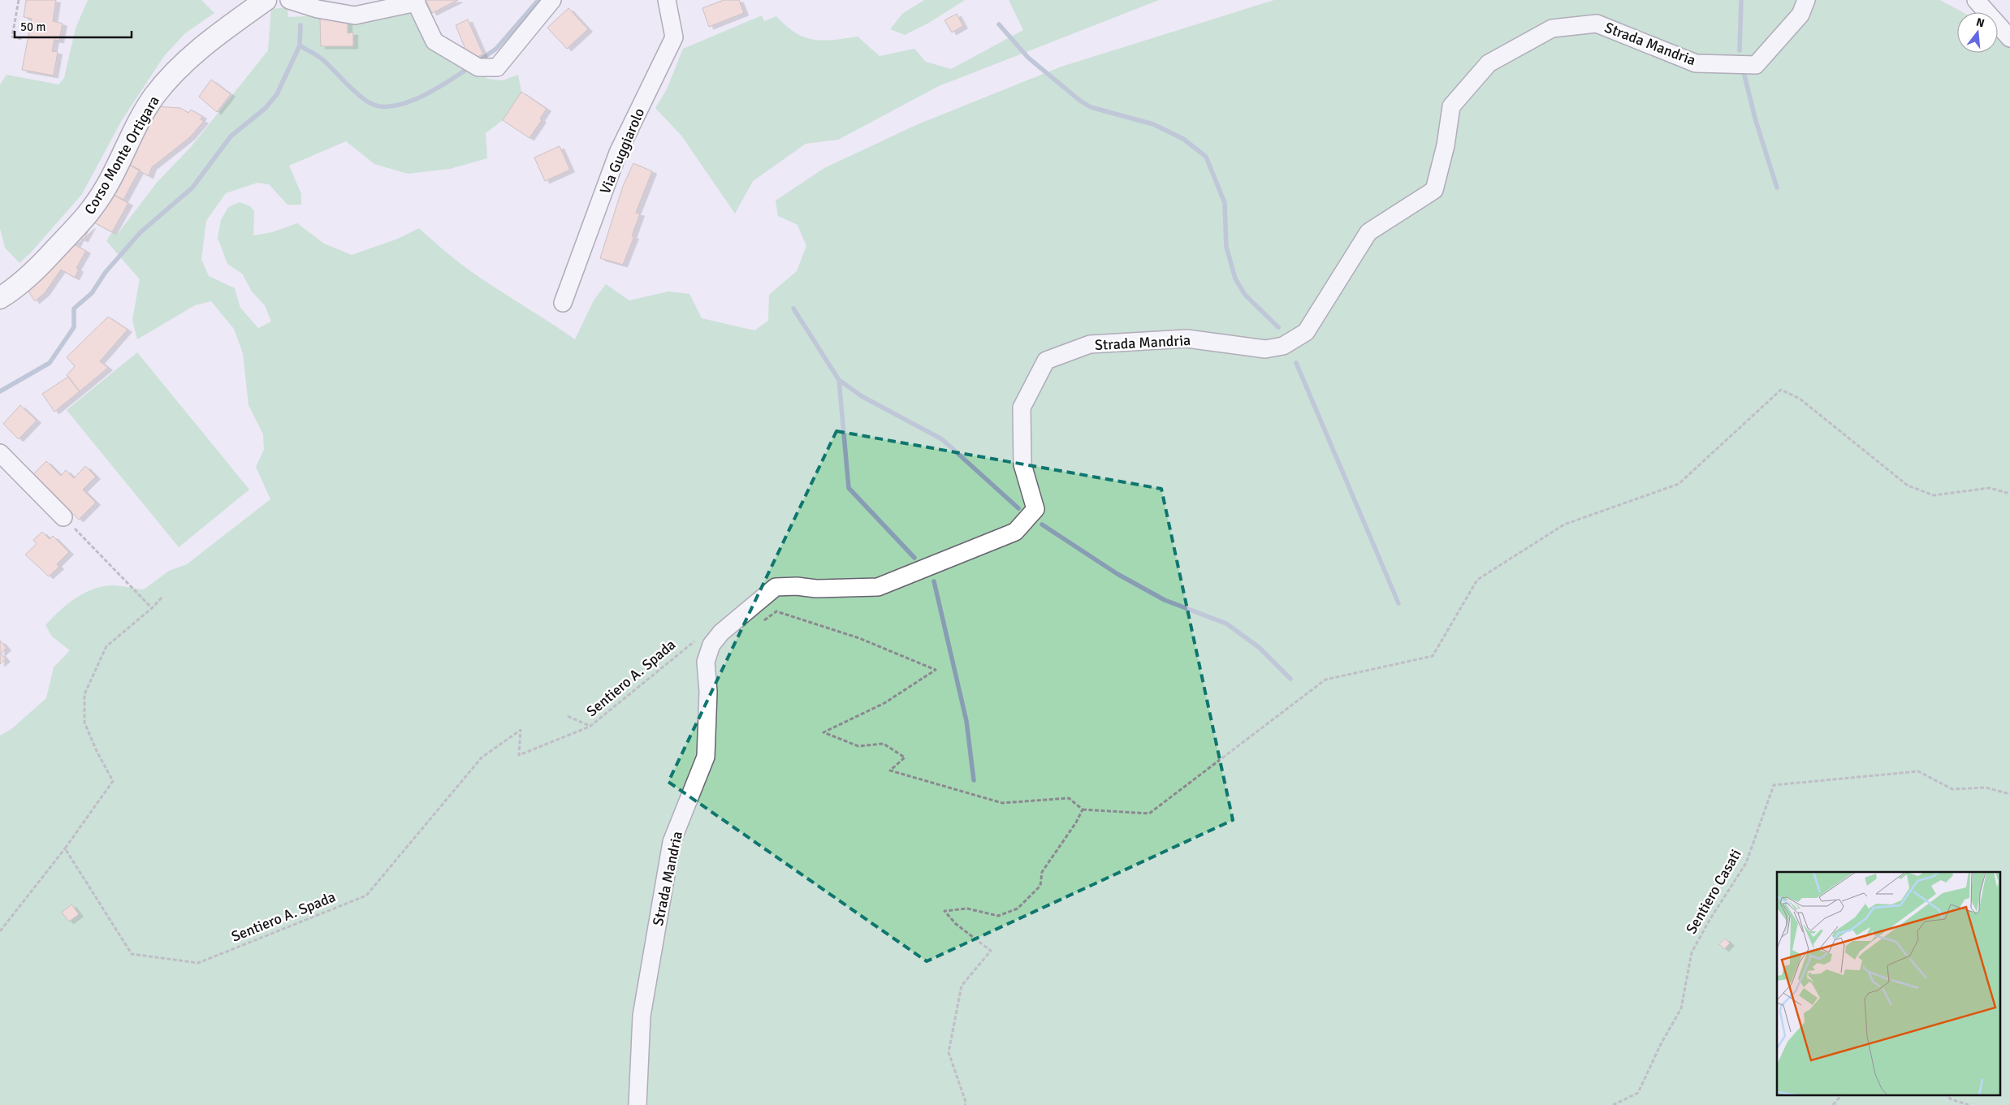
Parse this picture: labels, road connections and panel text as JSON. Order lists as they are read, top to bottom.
{
  "streets": {
    "main road": ["Corso Monte Ortigara"],
    "street": ["Strada Mandria", "Via Guggiarolo"],
    "path": ["Sentiero A. Spada", "Sentiero Casati"]
  },
  "scale_bar": "50 m",
  "north": "top"
}
